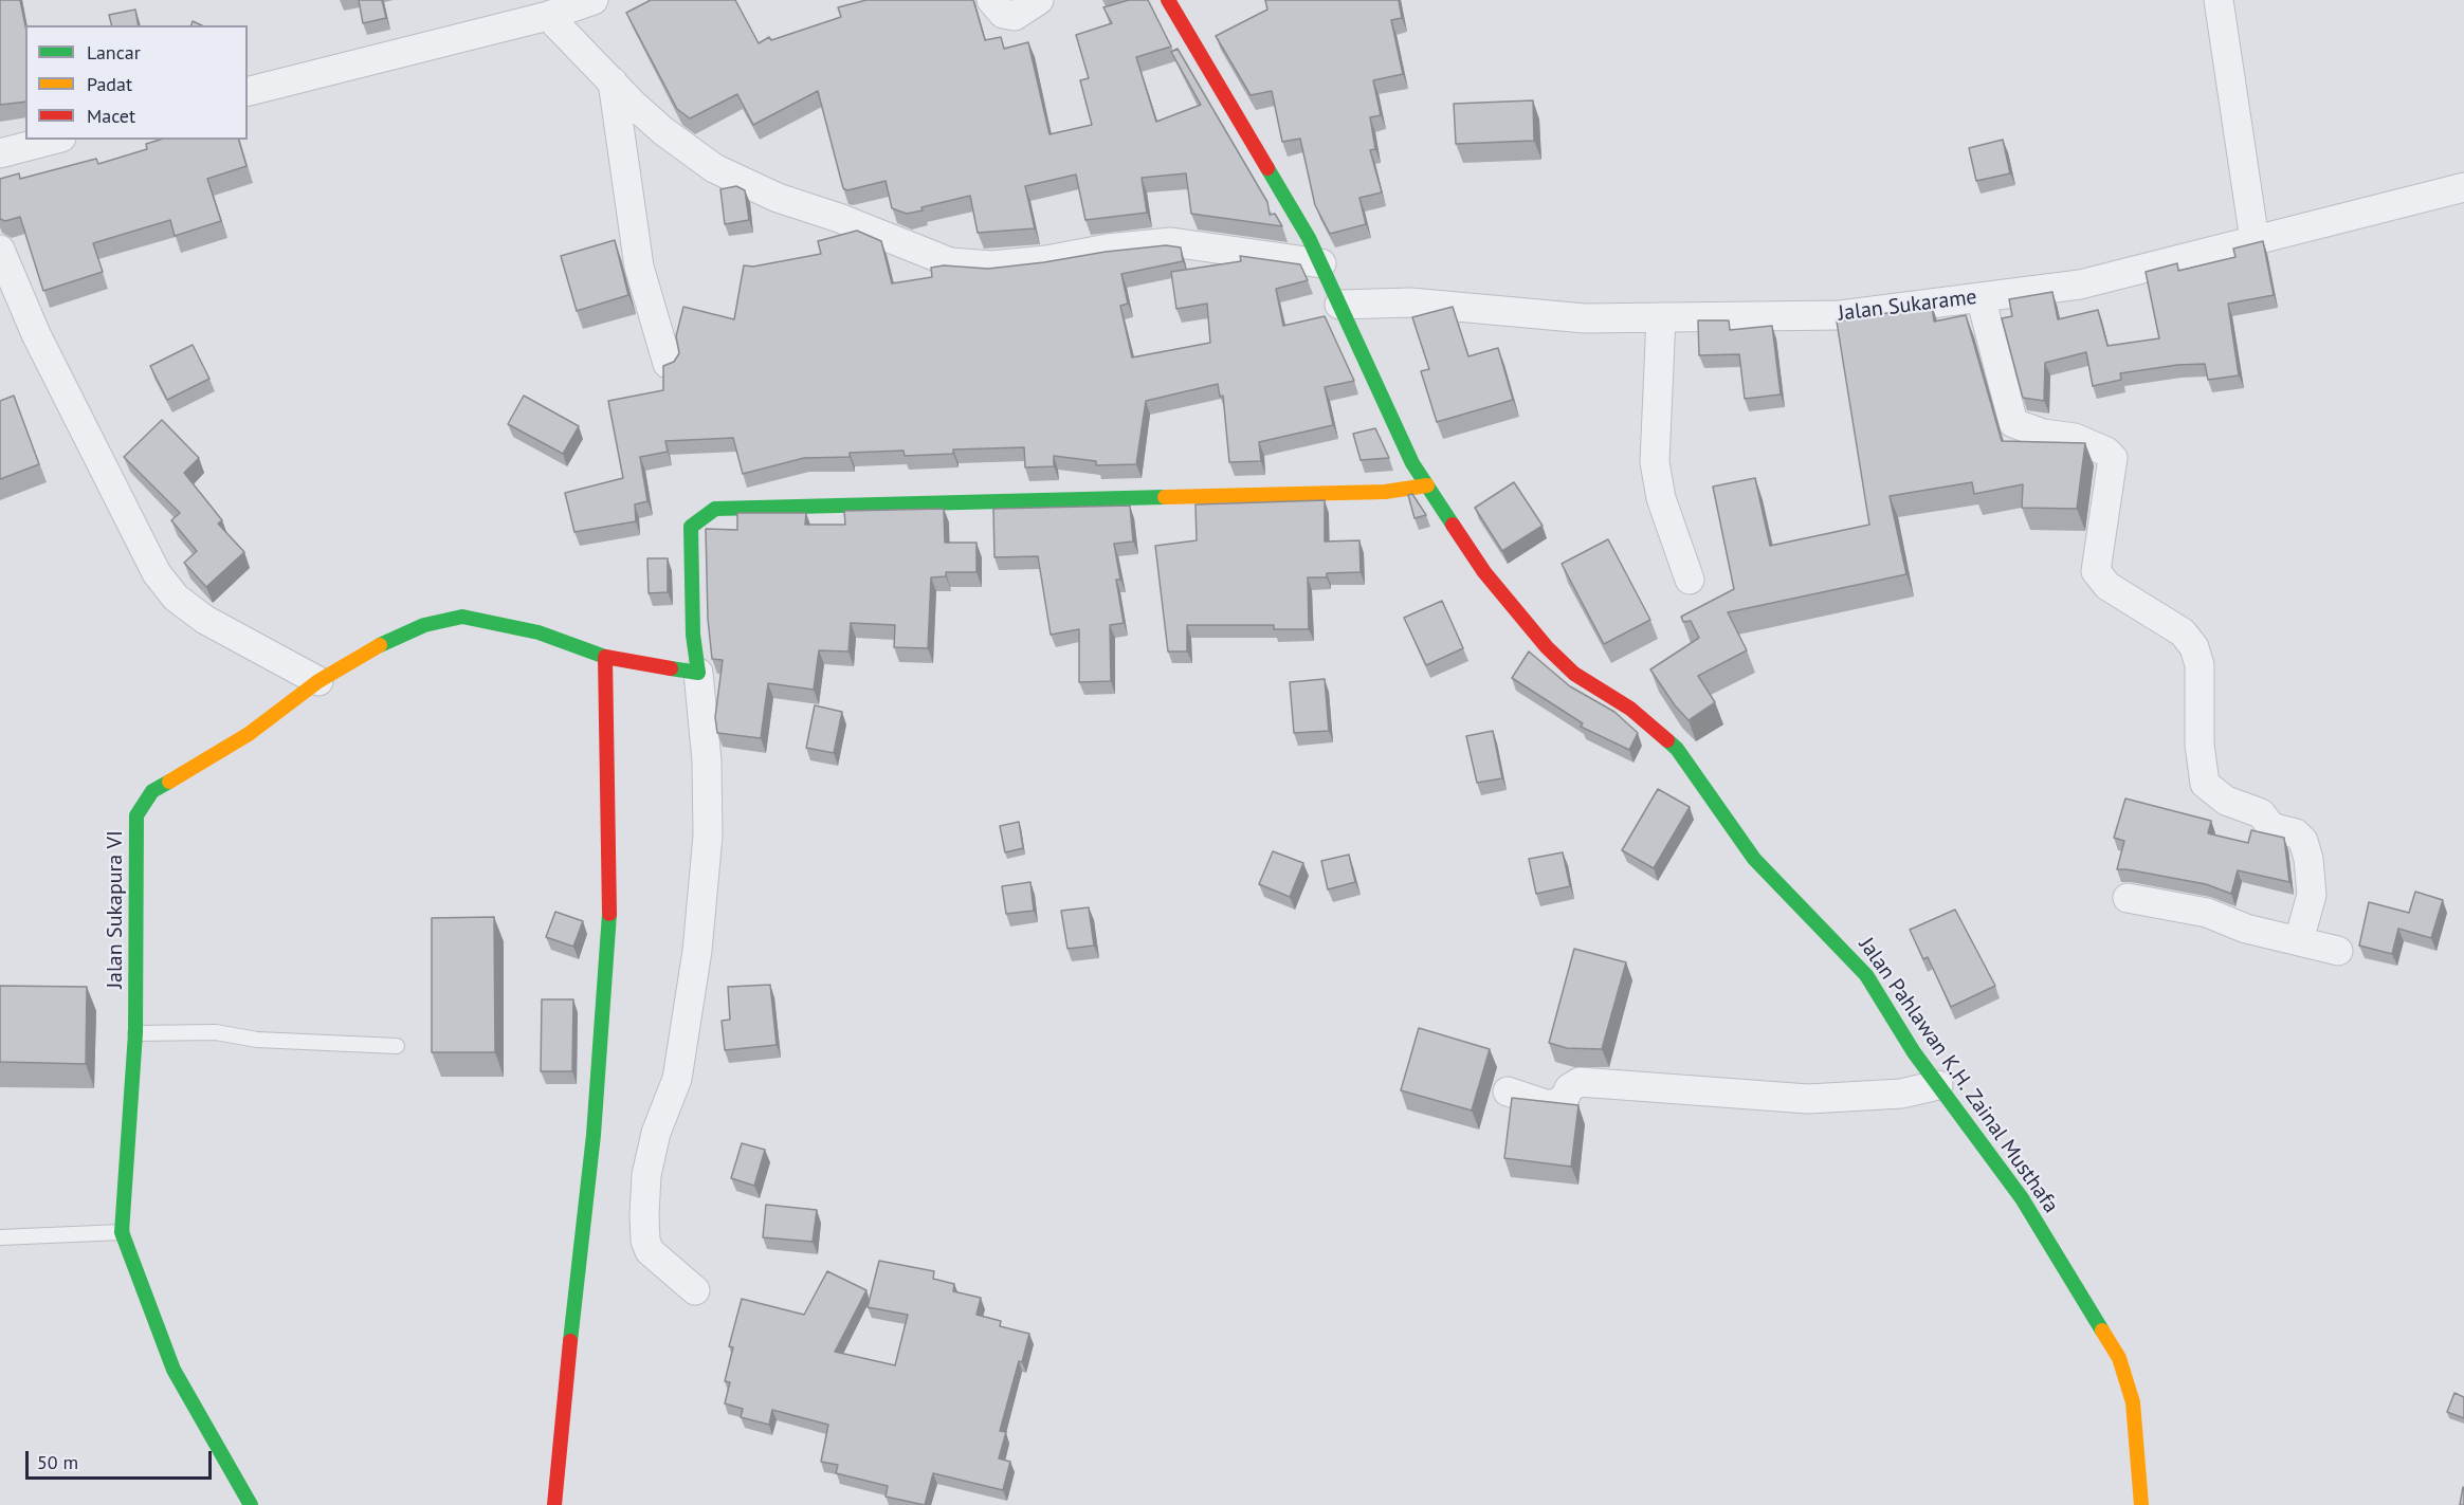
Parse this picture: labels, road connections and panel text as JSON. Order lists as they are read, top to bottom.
{
  "streets": {
    "street": ["Jalan Sukarame", "Jalan Sukapura VI", "Jalan Pahlawan K.H. Zainal Musthafa"]
  },
  "crossings": [
    ["Jalan Sukarame", "Jalan Pahlawan K.H. Zainal Musthafa"]
  ],
  "legend": ["Lancar", "Padat", "Macet"],
  "scale_bar": "50 m"
}
